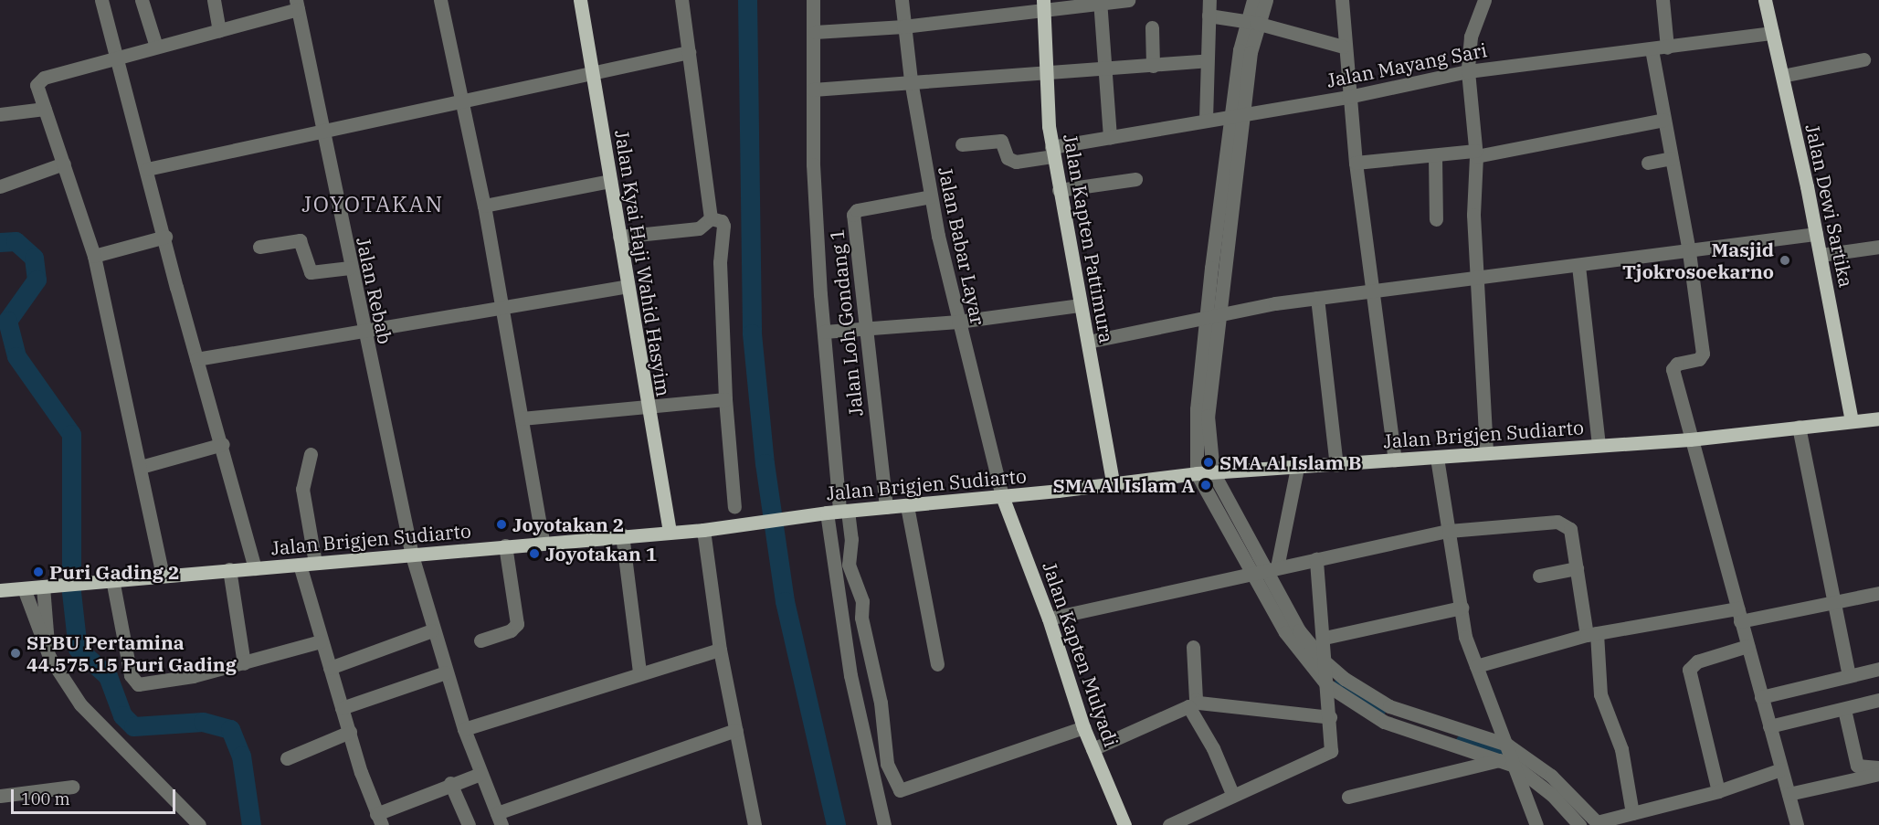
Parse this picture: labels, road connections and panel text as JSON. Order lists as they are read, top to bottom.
{
  "streets": {
    "main road": [
      "Jalan Dewi Sartika",
      "Jalan Kapten Pattimura",
      "Jalan Kyai Haji Wahid Hasyim",
      "Jalan Brigjen Sudiarto",
      "Jalan Kapten Mulyadi"
    ],
    "street": [
      "Jalan Mayang Sari",
      "Jalan Babar Layar",
      "Jalan Rebab",
      "Jalan Loh Gondang 1"
    ]
  },
  "crossings": [
    ["Jalan Mayang Sari", "Jalan Dewi Sartika"],
    ["Jalan Mayang Sari", "Jalan Kapten Pattimura"],
    ["Jalan Dewi Sartika", "Jalan Brigjen Sudiarto"],
    ["Jalan Kapten Pattimura", "Jalan Brigjen Sudiarto"],
    ["Jalan Babar Layar", "Jalan Loh Gondang 1"],
    ["Jalan Babar Layar", "Jalan Brigjen Sudiarto"],
    ["Jalan Babar Layar", "Jalan Kapten Mulyadi"],
    ["Jalan Kyai Haji Wahid Hasyim", "Jalan Brigjen Sudiarto"],
    ["Jalan Rebab", "Jalan Brigjen Sudiarto"],
    ["Jalan Loh Gondang 1", "Jalan Brigjen Sudiarto"],
    ["Jalan Brigjen Sudiarto", "Jalan Kapten Mulyadi"]
  ],
  "districts": ["JOYOTAKAN"],
  "places": [
    "Masjid Tjokrosoekarno",
    "SMA Al Islam B",
    "SMA Al Islam A",
    "Joyotakan 2",
    "Joyotakan 1",
    "Puri Gading 2",
    "SPBU Pertamina 44.575.15 Puri Gading"
  ],
  "scale_bar": "100 m"
}
